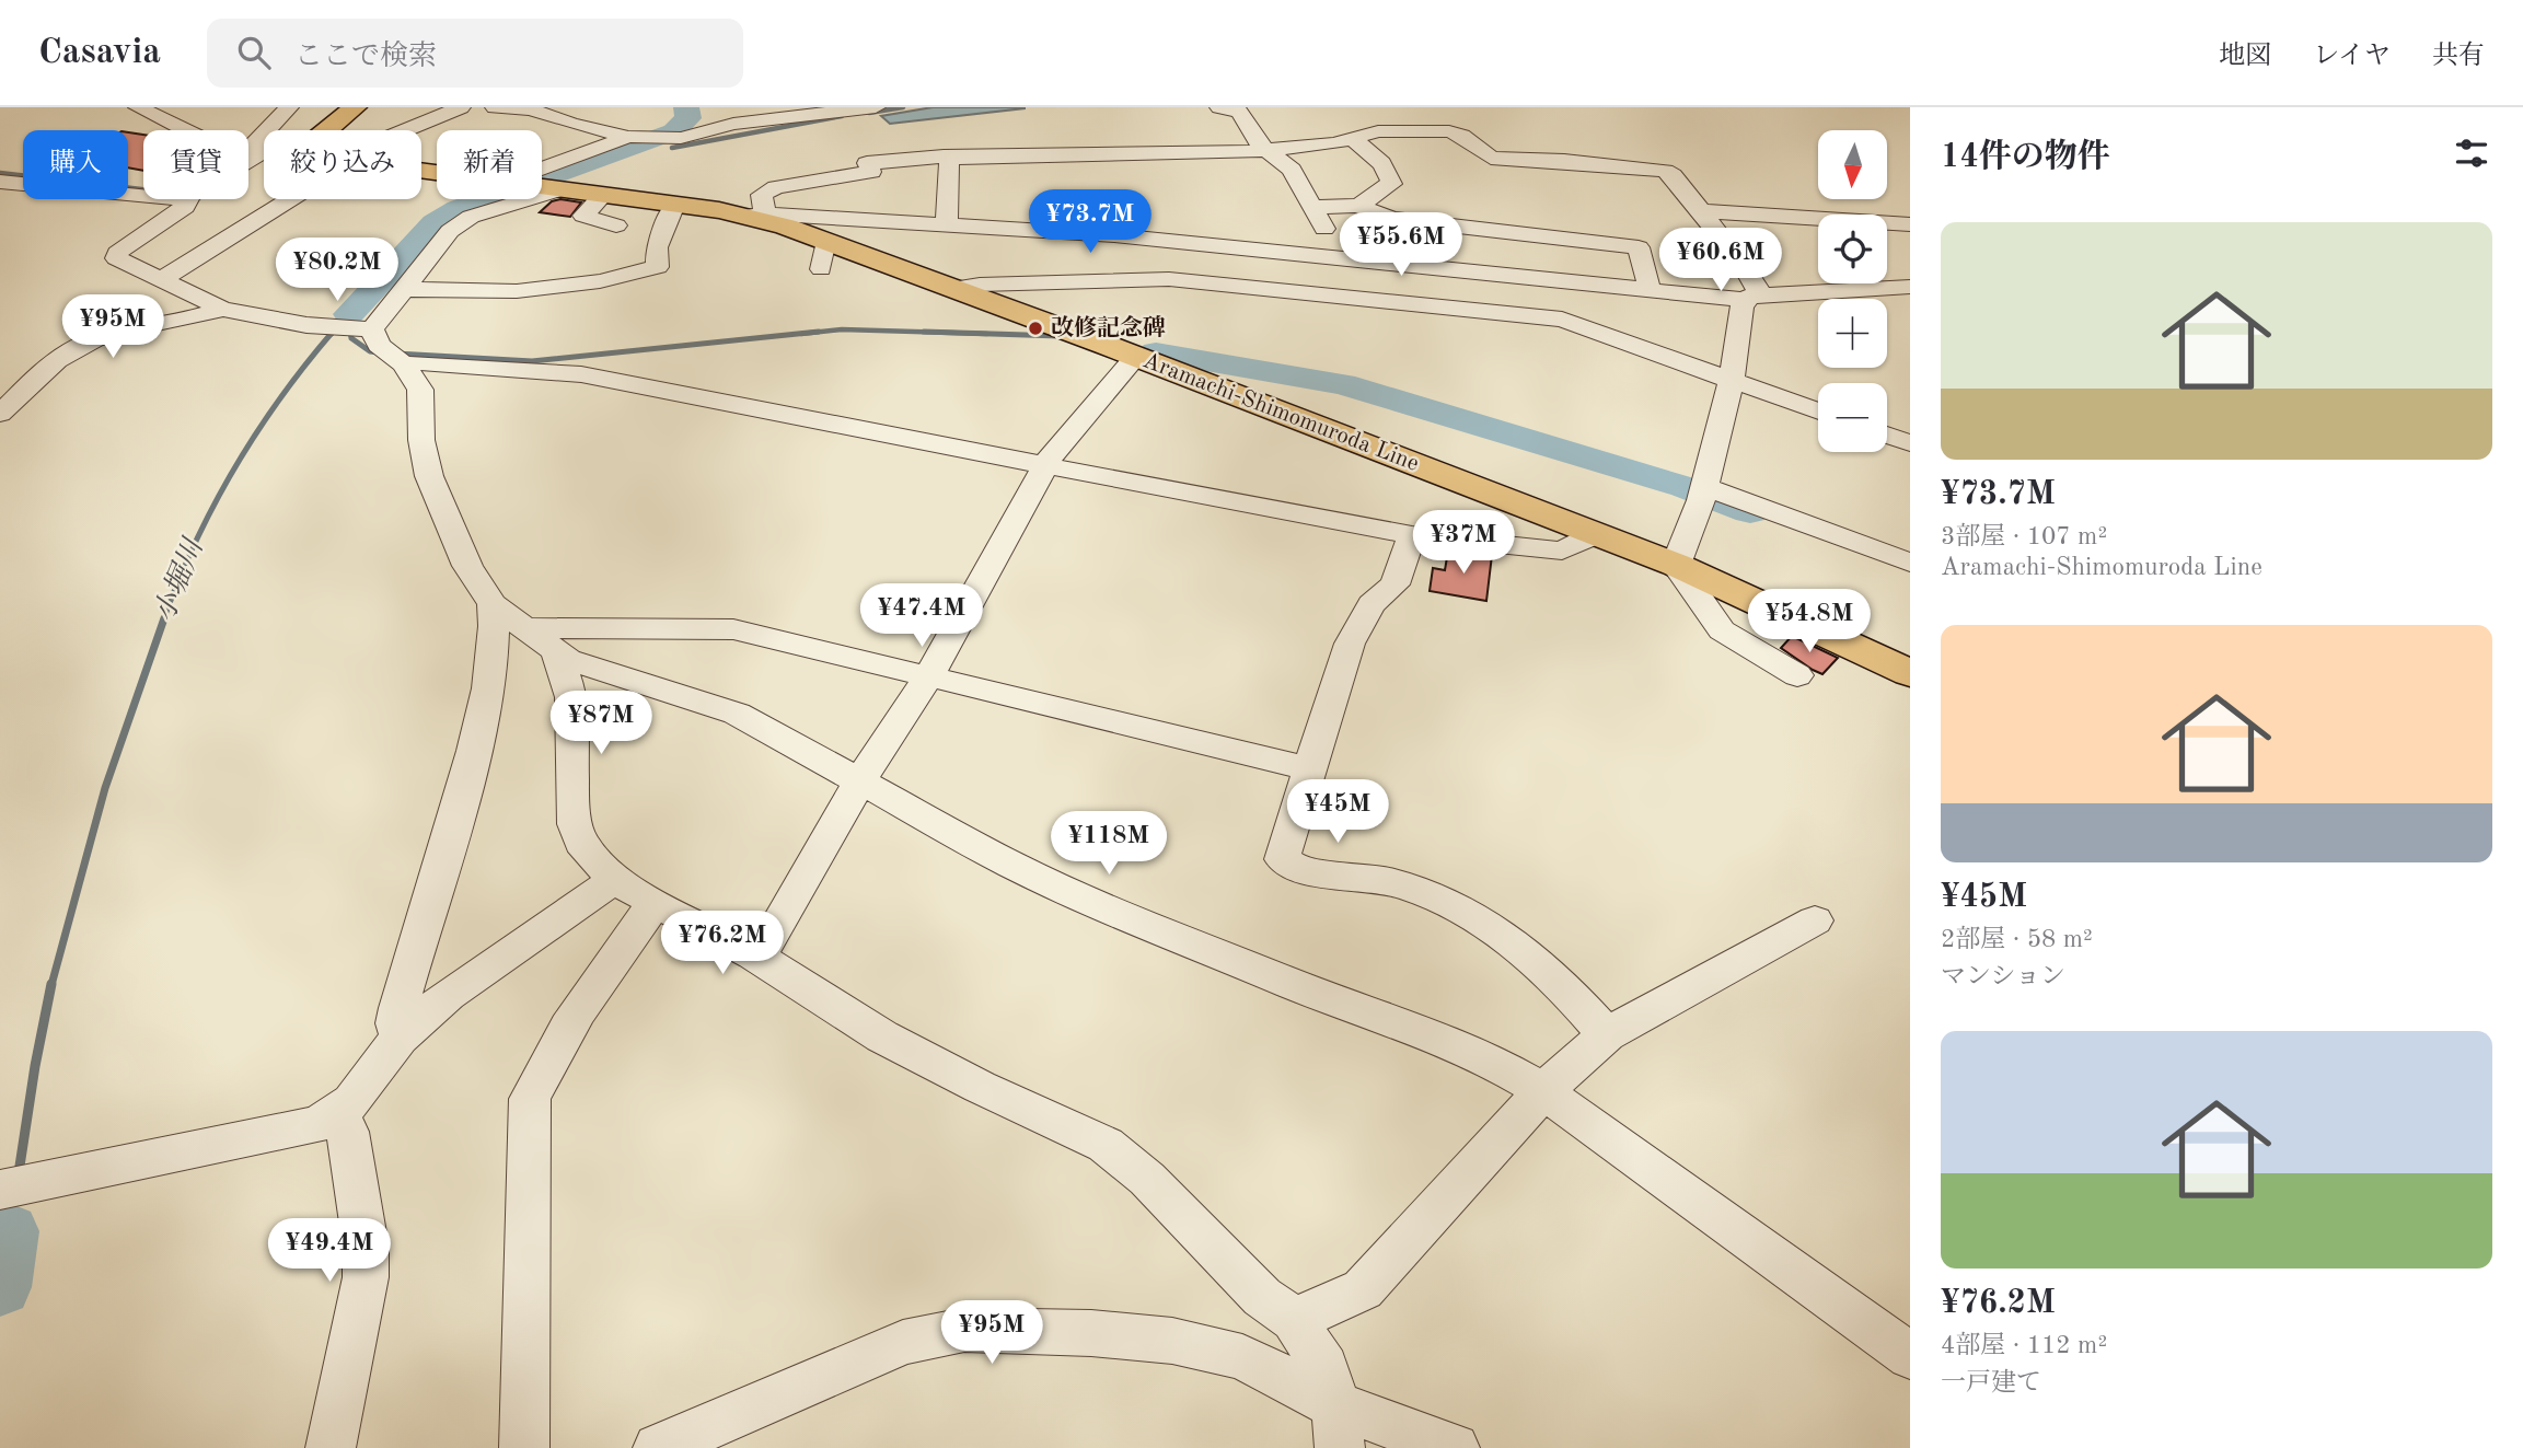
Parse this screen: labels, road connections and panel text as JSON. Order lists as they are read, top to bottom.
{
  "streets": {
    "main road": ["Aramachi-Shimomuroda Line"]
  },
  "water": ["小堀川"],
  "places": ["改修記念碑"],
  "north": "bottom",
  "page": {
    "header": "Casavia",
    "search": "ここで検索",
    "nav": ["地図", "レイヤ", "共有"],
    "heading": "14件の物件",
    "map_buttons": ["+", "−"],
    "chip": [
      "購入",
      "賃貸",
      "絞り込み",
      "新着"
    ],
    "price": [
      "¥73.7M",
      "¥55.6M",
      "¥60.6M",
      "¥80.2M",
      "¥95M",
      "¥37M",
      "¥47.4M",
      "¥54.8M",
      "¥87M",
      "¥45M",
      "¥118M",
      "¥76.2M",
      "¥49.4M",
      "¥95M"
    ],
    "list": [
      {
        "name": "¥73.7M",
        "note": "3部屋 · 107 m² · Aramachi-Shimomuroda Line"
      },
      {
        "name": "¥45M",
        "note": "2部屋 · 58 m² · マンション"
      },
      {
        "name": "¥76.2M",
        "note": "4部屋 · 112 m² · 一戸建て"
      }
    ]
  }
}
